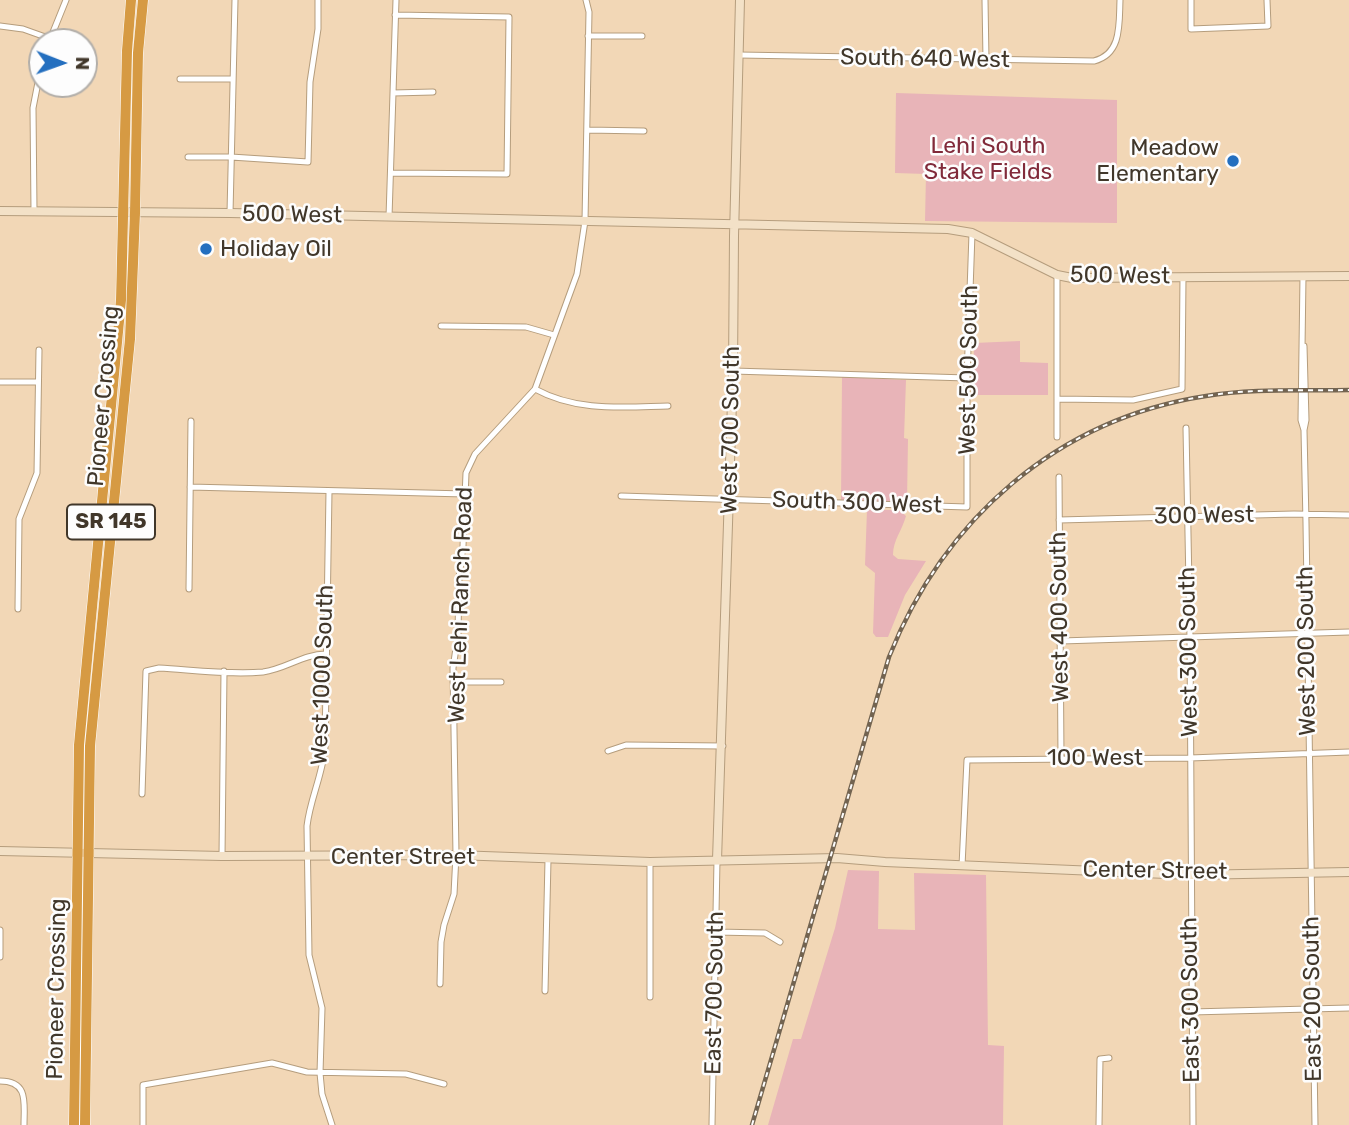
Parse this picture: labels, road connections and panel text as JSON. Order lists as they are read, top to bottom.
{
  "streets": {
    "highway": ["Pioneer Crossing", "SR 145"],
    "street": [
      "South 640 West",
      "500 West",
      "West 500 South",
      "West 700 South",
      "South 300 West",
      "300 West",
      "West Lehi Ranch Road",
      "West 400 South",
      "West 200 South",
      "West 300 South",
      "West 1000 South",
      "100 West",
      "Center Street",
      "East 700 South",
      "East 200 South",
      "East 300 South"
    ]
  },
  "crossings": [
    ["South 640 West", "West 700 South"],
    ["500 West", "West 500 South"],
    ["500 West", "Pioneer Crossing"],
    ["500 West", "West 700 South"],
    ["500 West", "West Lehi Ranch Road"],
    ["500 West", "West 200 South"],
    ["West 500 South", "South 300 West"],
    ["Pioneer Crossing", "Center Street"],
    ["West 700 South", "South 300 West"],
    ["West 700 South", "Center Street"],
    ["West 700 South", "East 700 South"],
    ["300 West", "West 400 South"],
    ["300 West", "West 200 South"],
    ["300 West", "West 300 South"],
    ["West Lehi Ranch Road", "Center Street"],
    ["West 400 South", "100 West"],
    ["West 200 South", "100 West"],
    ["West 200 South", "Center Street"],
    ["West 200 South", "East 200 South"],
    ["West 300 South", "100 West"],
    ["West 300 South", "Center Street"],
    ["West 300 South", "East 300 South"],
    ["West 1000 South", "Center Street"],
    ["100 West", "Center Street"],
    ["Center Street", "East 700 South"],
    ["Center Street", "East 200 South"],
    ["Center Street", "East 300 South"]
  ],
  "parks": ["Lehi South Stake Fields"],
  "places": ["Meadow Elementary", "Holiday Oil"],
  "north": "right"
}
